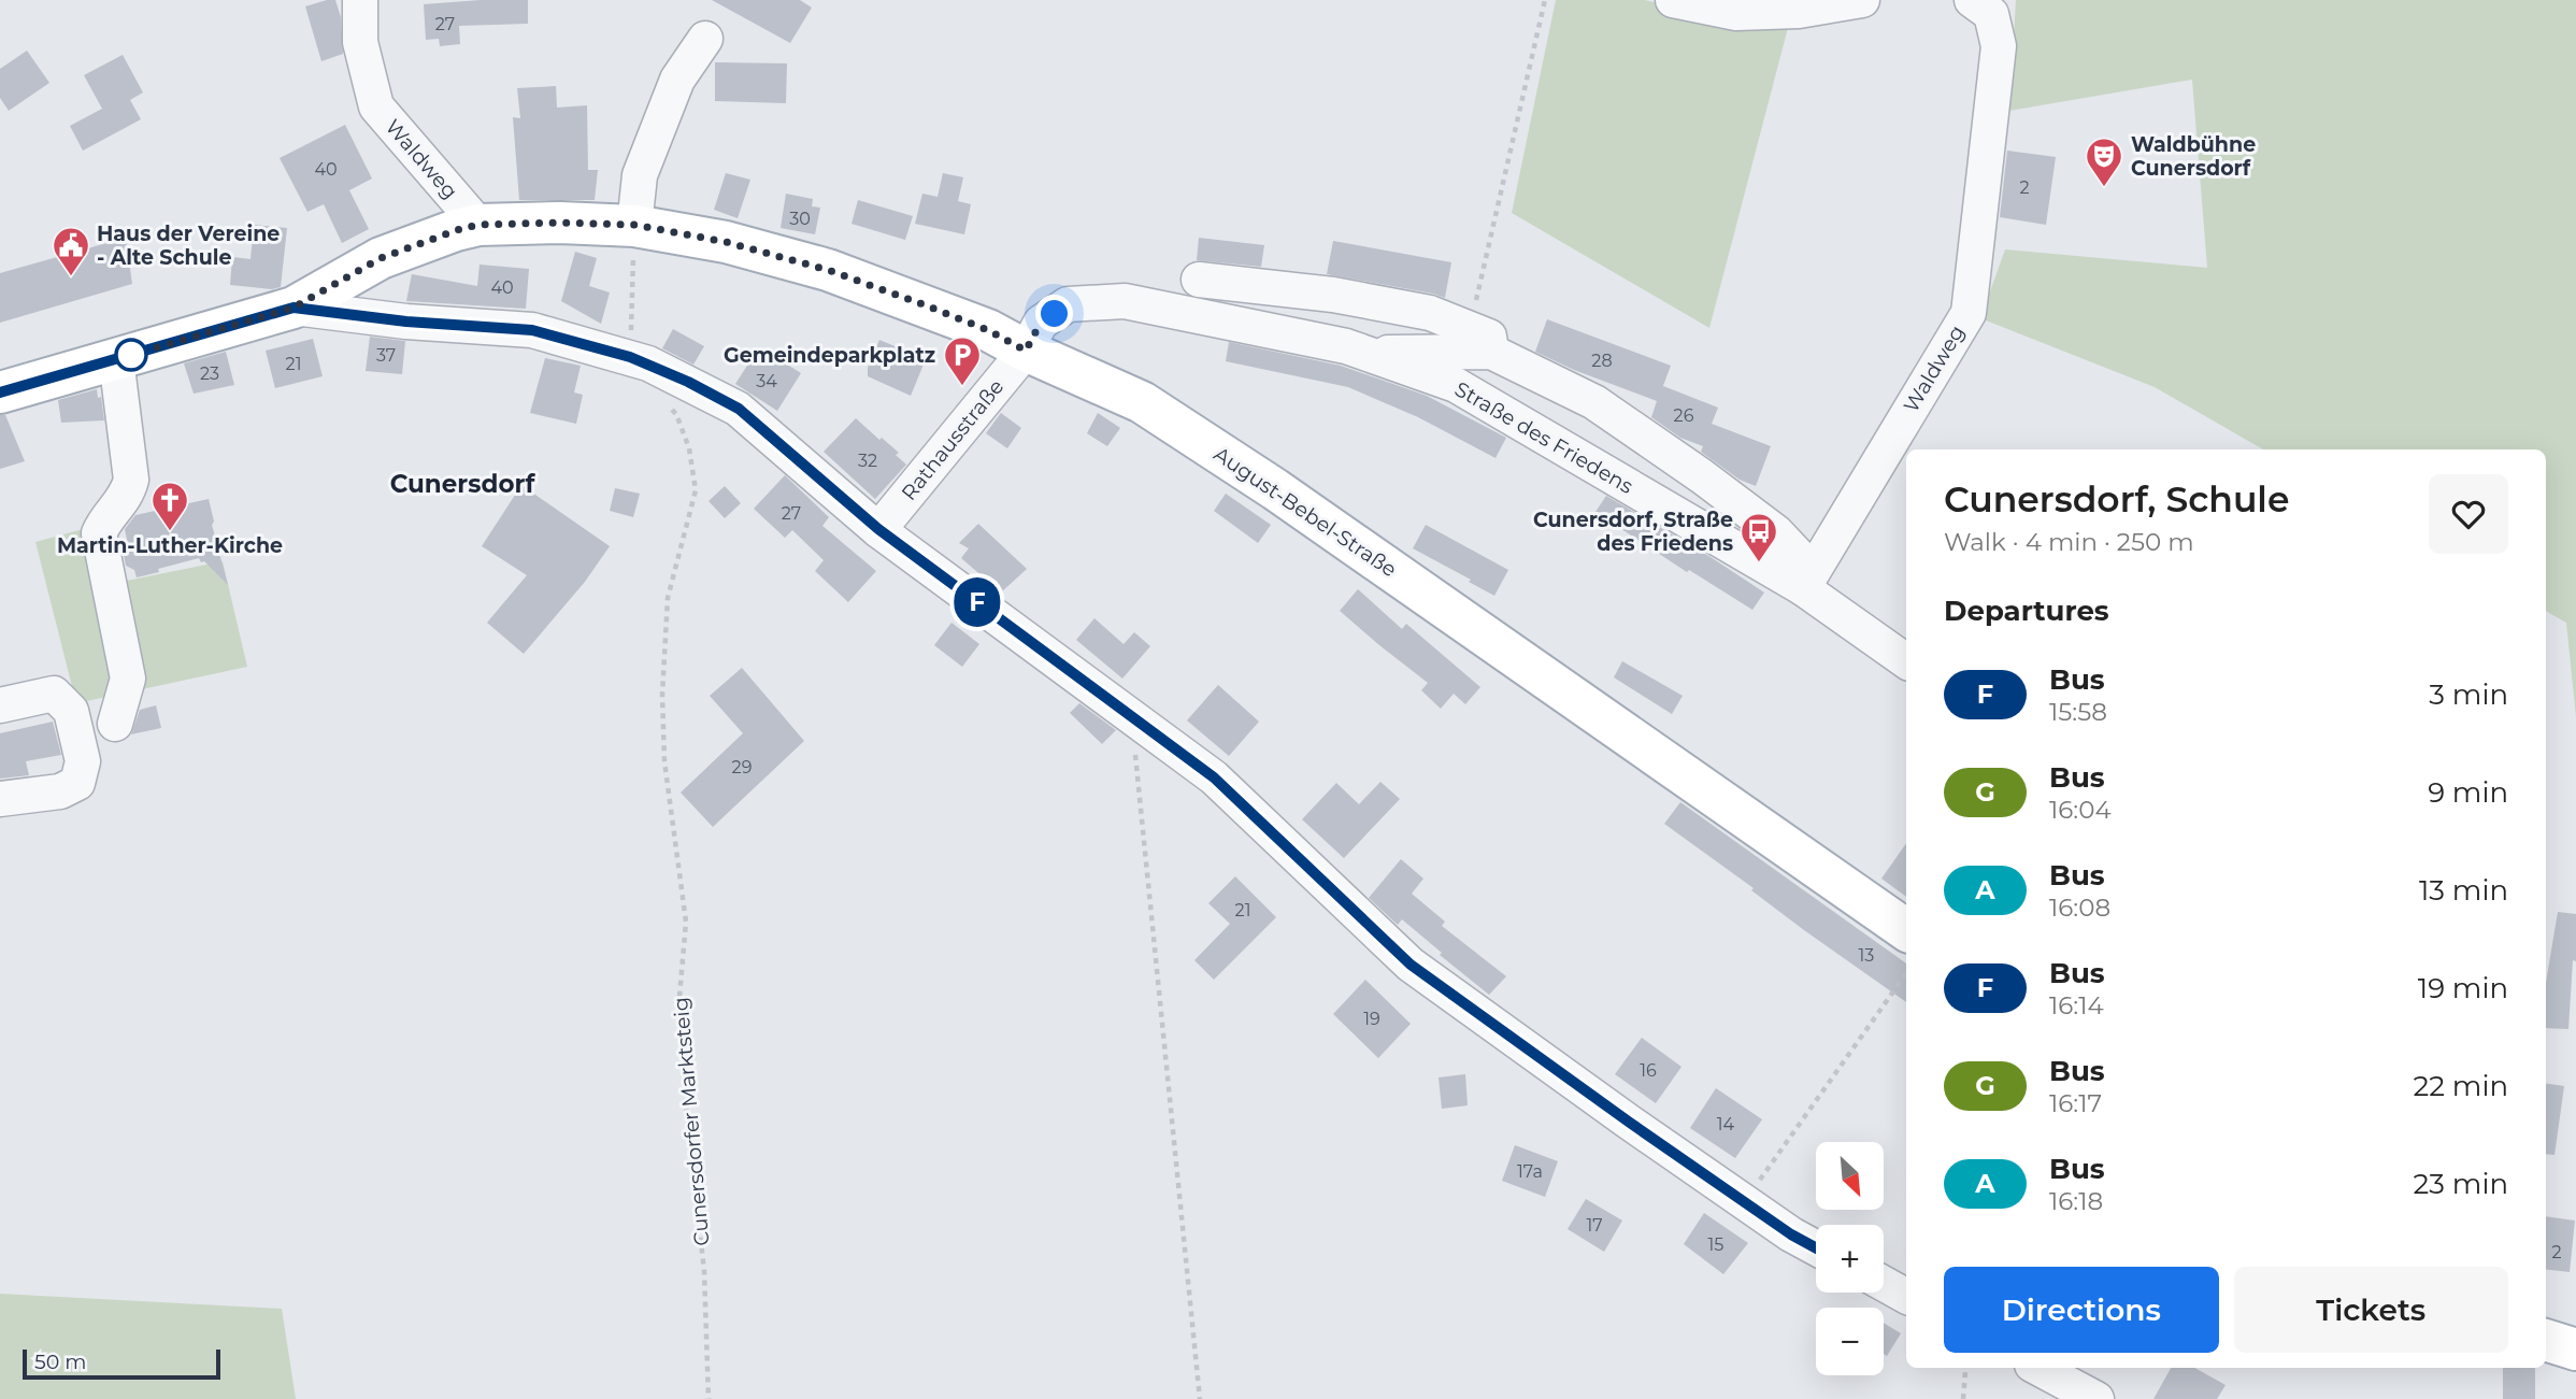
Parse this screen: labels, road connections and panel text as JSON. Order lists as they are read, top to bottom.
{
  "streets": {
    "main road": ["August-Bebel-Straße"],
    "street": ["Waldweg", "Straße des Friedens", "Rathausstraße"],
    "path": ["Cunersdorfer Marktsteig"]
  },
  "crossings": [
    ["Waldweg", "Straße des Friedens"],
    ["Waldweg", "August-Bebel-Straße"],
    ["Straße des Friedens", "Rathausstraße"],
    ["Straße des Friedens", "August-Bebel-Straße"],
    ["Rathausstraße", "August-Bebel-Straße"],
    ["August-Bebel-Straße", "Cunersdorfer Marktsteig"]
  ],
  "districts": ["Cunersdorf"],
  "places": {
    "theatre": ["Waldbühne Cunersdorf"],
    "public building": ["Haus der Vereine - Alte Schule"],
    "parking": ["Gemeindeparkplatz"],
    "church": ["Martin-Luther-Kirche"],
    "bus stop": ["Cunersdorf, Straße des Friedens"]
  },
  "lines": ["bus line F"],
  "house_numbers": [
    "27",
    "40",
    "2",
    "30",
    "40",
    "37",
    "28",
    "21",
    "23",
    "34",
    "26",
    "32",
    "27",
    "29",
    "21",
    "13",
    "19",
    "16",
    "14",
    "17a",
    "17",
    "15",
    "2"
  ],
  "scale_bar": "50 m",
  "north": "bottom right",
  "page": {
    "on_map": "F",
    "heading": [
      ["Cunersdorf, Schule", "Walk · 4 min · 250 m"],
      "Departures"
    ],
    "list": [
      {
        "mark": "F",
        "name": "Bus",
        "note": "15:58",
        "value": "3 min"
      },
      {
        "mark": "G",
        "name": "Bus",
        "note": "16:04",
        "value": "9 min"
      },
      {
        "mark": "A",
        "name": "Bus",
        "note": "16:08",
        "value": "13 min"
      },
      {
        "mark": "F",
        "name": "Bus",
        "note": "16:14",
        "value": "19 min"
      },
      {
        "mark": "G",
        "name": "Bus",
        "note": "16:17",
        "value": "22 min"
      },
      {
        "mark": "A",
        "name": "Bus",
        "note": "16:18",
        "value": "23 min"
      }
    ],
    "map_buttons": ["+", "−"],
    "buttons": ["Directions", "Tickets"],
    "scale": "50 m"
  }
}
